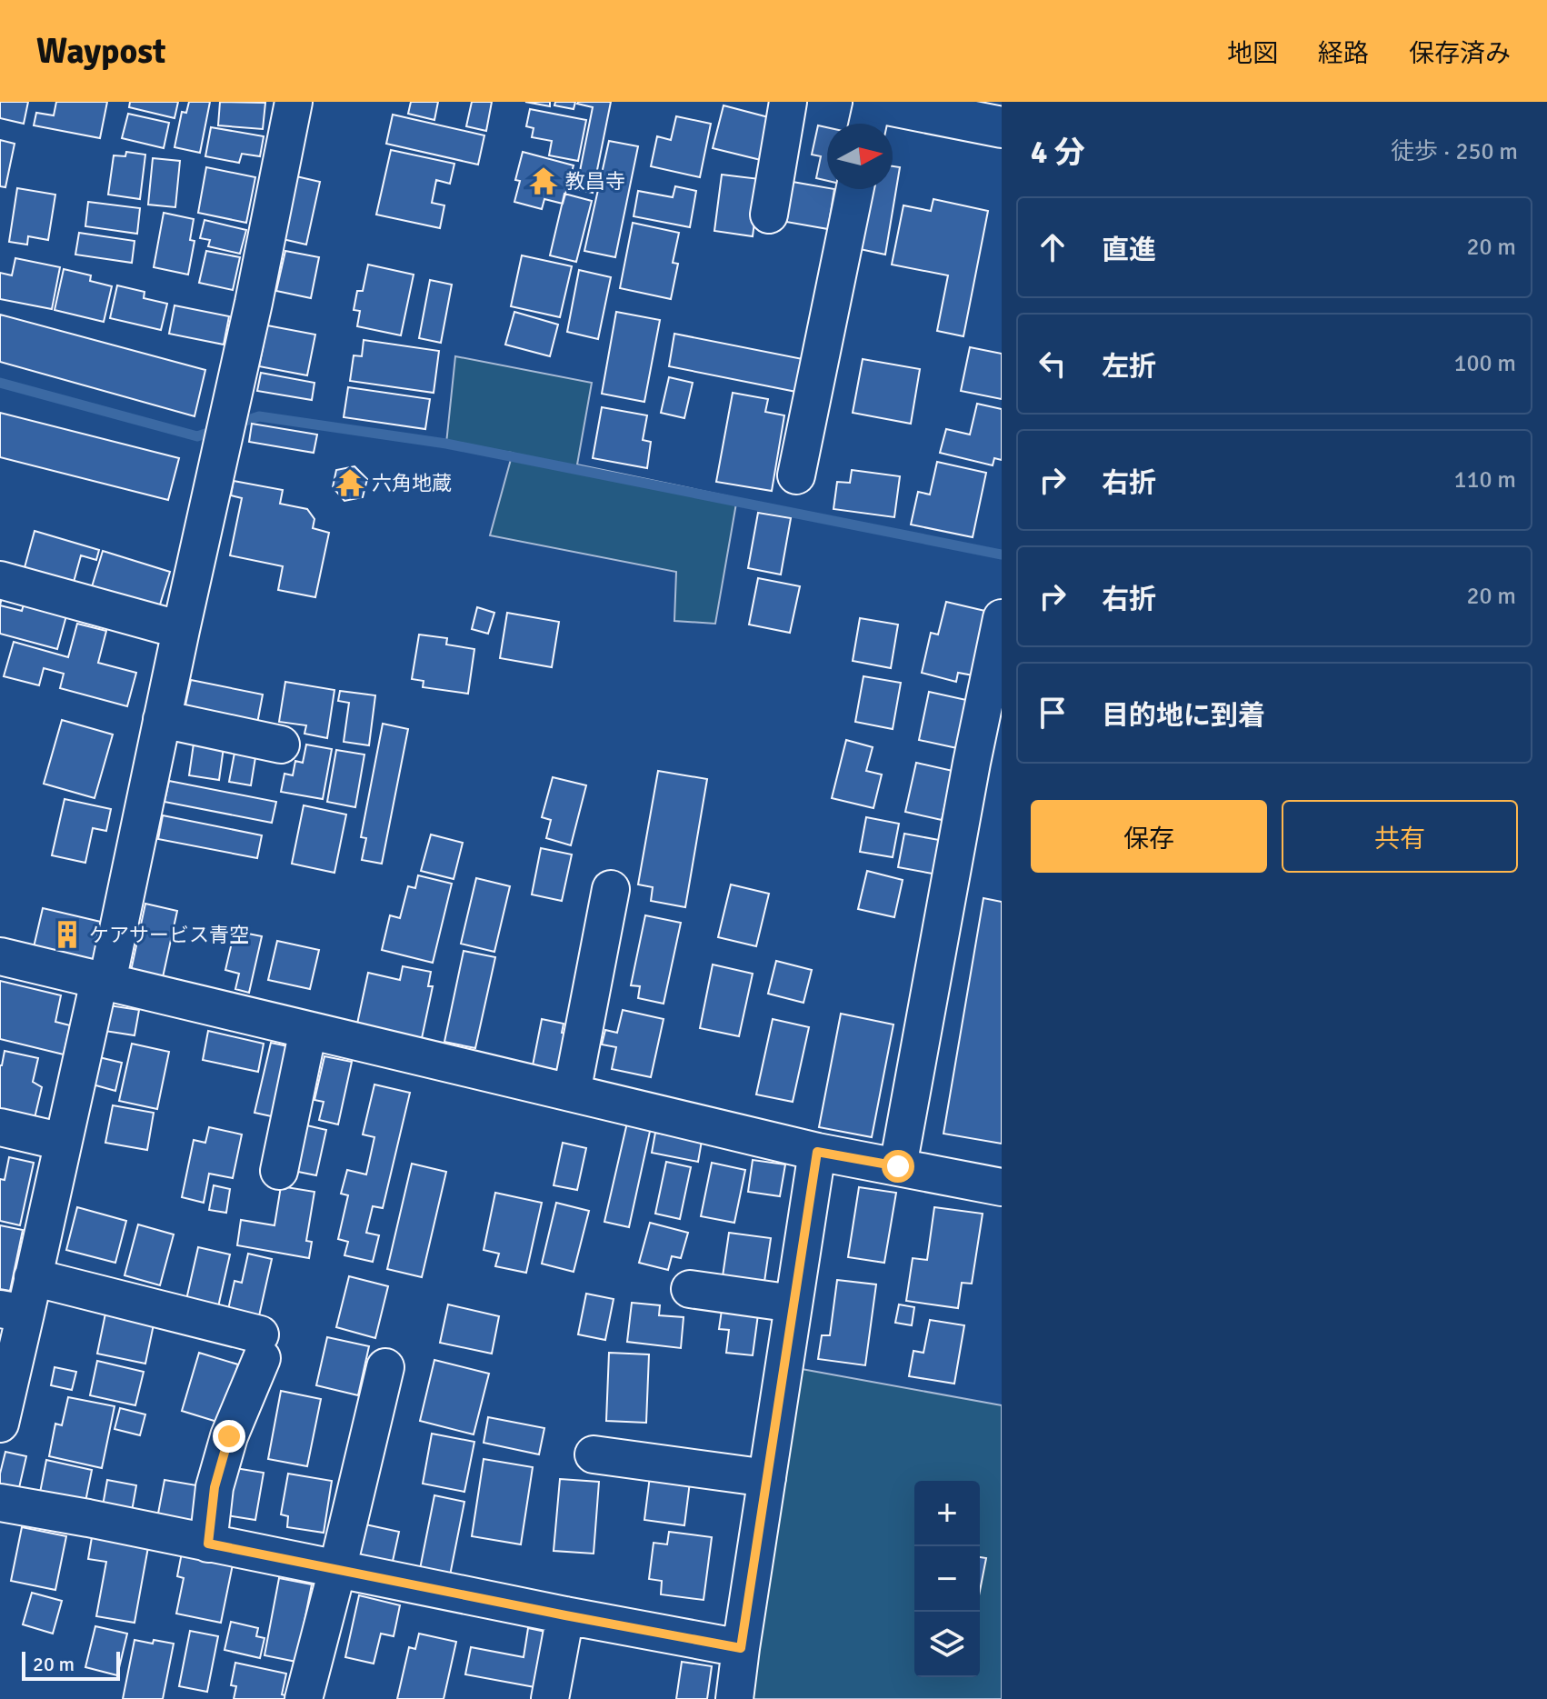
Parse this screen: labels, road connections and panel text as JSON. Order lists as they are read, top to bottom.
{
  "places": {
    "temple": ["教昌寺", "六角地蔵"],
    "building": ["ケアサービス青空"]
  },
  "scale_bar": "20 m",
  "north": "right",
  "page": {
    "header": "Waypost",
    "nav": ["地図", "経路", "保存済み"],
    "heading": ["4 分", "徒歩 · 250 m"],
    "list": [
      ["直進", "20 m"],
      ["左折", "100 m"],
      ["右折", "110 m"],
      ["右折", "20 m"],
      "目的地に到着"
    ],
    "buttons": ["保存", "共有"],
    "map_buttons": ["+", "−"],
    "scale": "20 m"
  }
}
